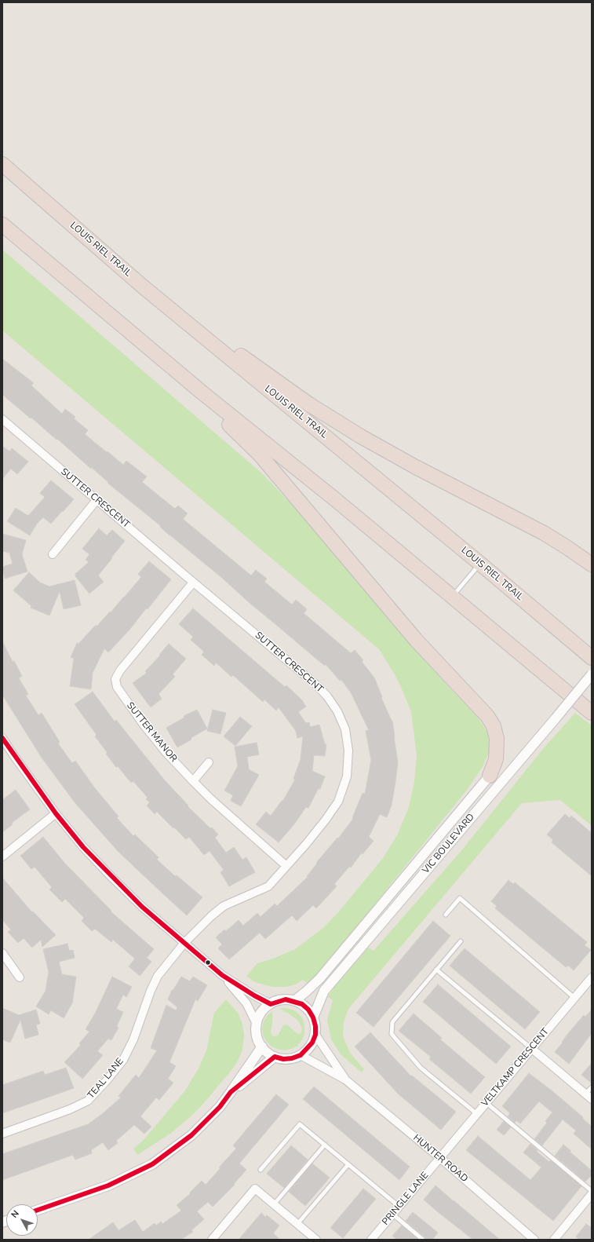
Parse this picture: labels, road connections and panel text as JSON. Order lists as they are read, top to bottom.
{
  "streets": {
    "highway": ["LOUIS RIEL TRAIL"],
    "street": [
      "SUTTER CRESCENT",
      "SUTTER MANOR",
      "VIC BOULEVARD",
      "VELTKAMP CRESCENT",
      "TEAL LANE",
      "HUNTER ROAD",
      "PRINGLE LANE"
    ]
  },
  "crossings": [
    ["SUTTER CRESCENT", "SUTTER MANOR"],
    ["SUTTER CRESCENT", "TEAL LANE"],
    ["VIC BOULEVARD", "HUNTER ROAD"],
    ["VELTKAMP CRESCENT", "HUNTER ROAD"],
    ["VELTKAMP CRESCENT", "PRINGLE LANE"],
    ["HUNTER ROAD", "PRINGLE LANE"]
  ],
  "north": "top left"
}
